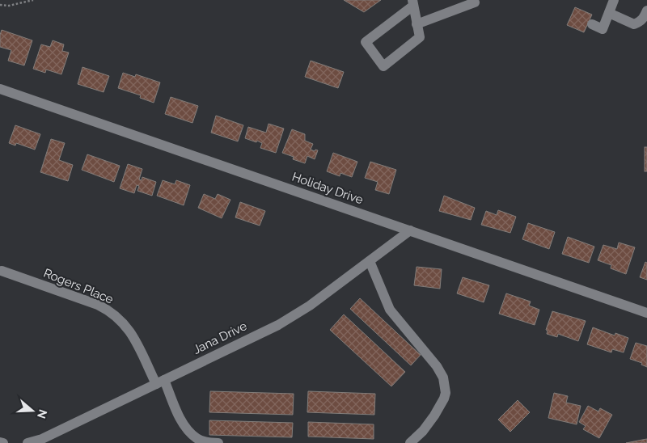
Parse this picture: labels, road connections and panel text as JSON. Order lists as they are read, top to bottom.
{
  "streets": {
    "street": ["Holiday Drive", "Rogers Place", "Jana Drive"]
  },
  "crossings": [
    ["Holiday Drive", "Jana Drive"],
    ["Rogers Place", "Jana Drive"]
  ],
  "north": "right"
}
